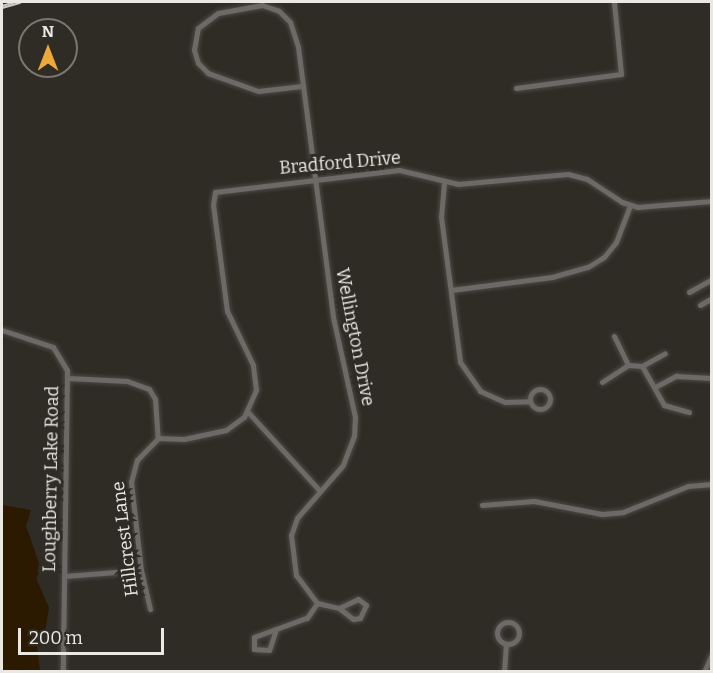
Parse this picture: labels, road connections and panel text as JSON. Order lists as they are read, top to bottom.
{
  "streets": {
    "street": [
      "Bradford Drive",
      "Wellington Drive",
      "Loughberry Lake Road",
      "Hillcrest Lane"
    ]
  },
  "crossings": [
    ["Bradford Drive", "Wellington Drive"]
  ],
  "scale_bar": "200 m",
  "north": "top"
}
